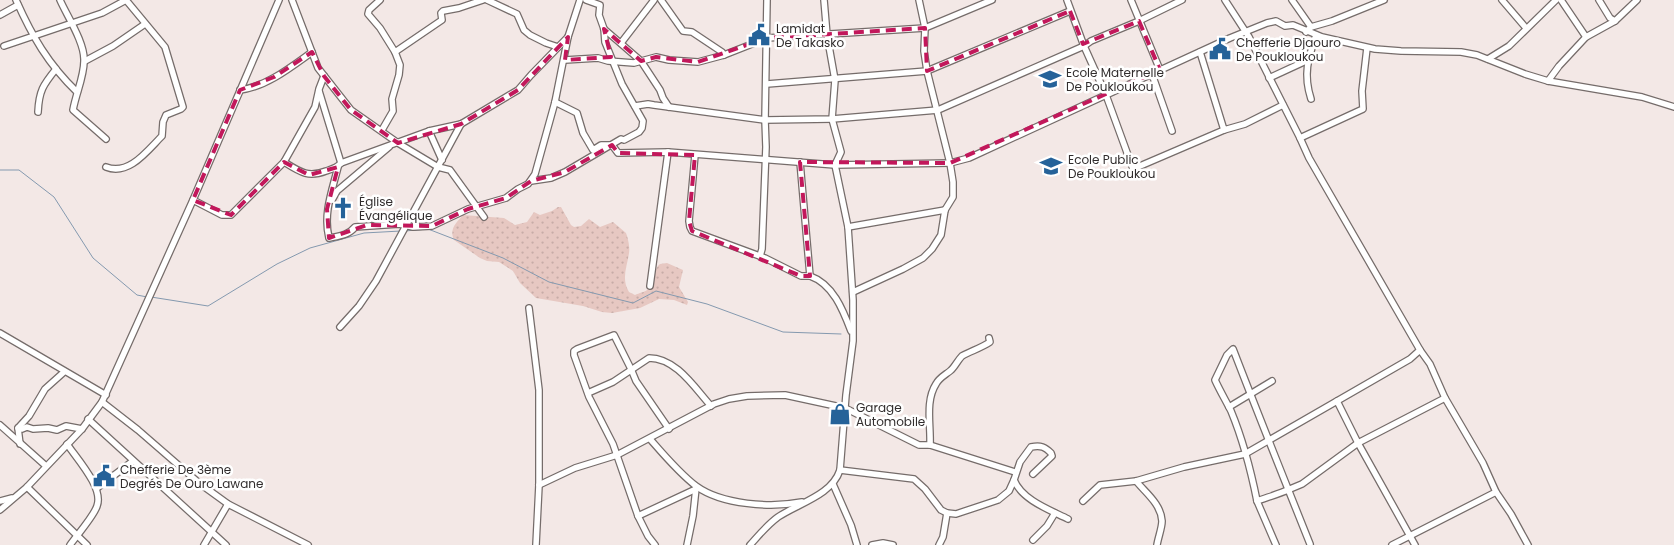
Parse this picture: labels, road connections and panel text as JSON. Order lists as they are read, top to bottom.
{
  "places": {
    "public building": ["Lamidat De Takasko", "Chefferie Djaouro De Poukloukou", "Chefferie De 3ème Degrés De Ouro Lawane"],
    "school or university": ["Ecole Maternelle De Poukloukou", "Ecole Public De Poukloukou"],
    "church": ["Église Évangélique"],
    "shop": ["Garage Automobile"]
  }
}
